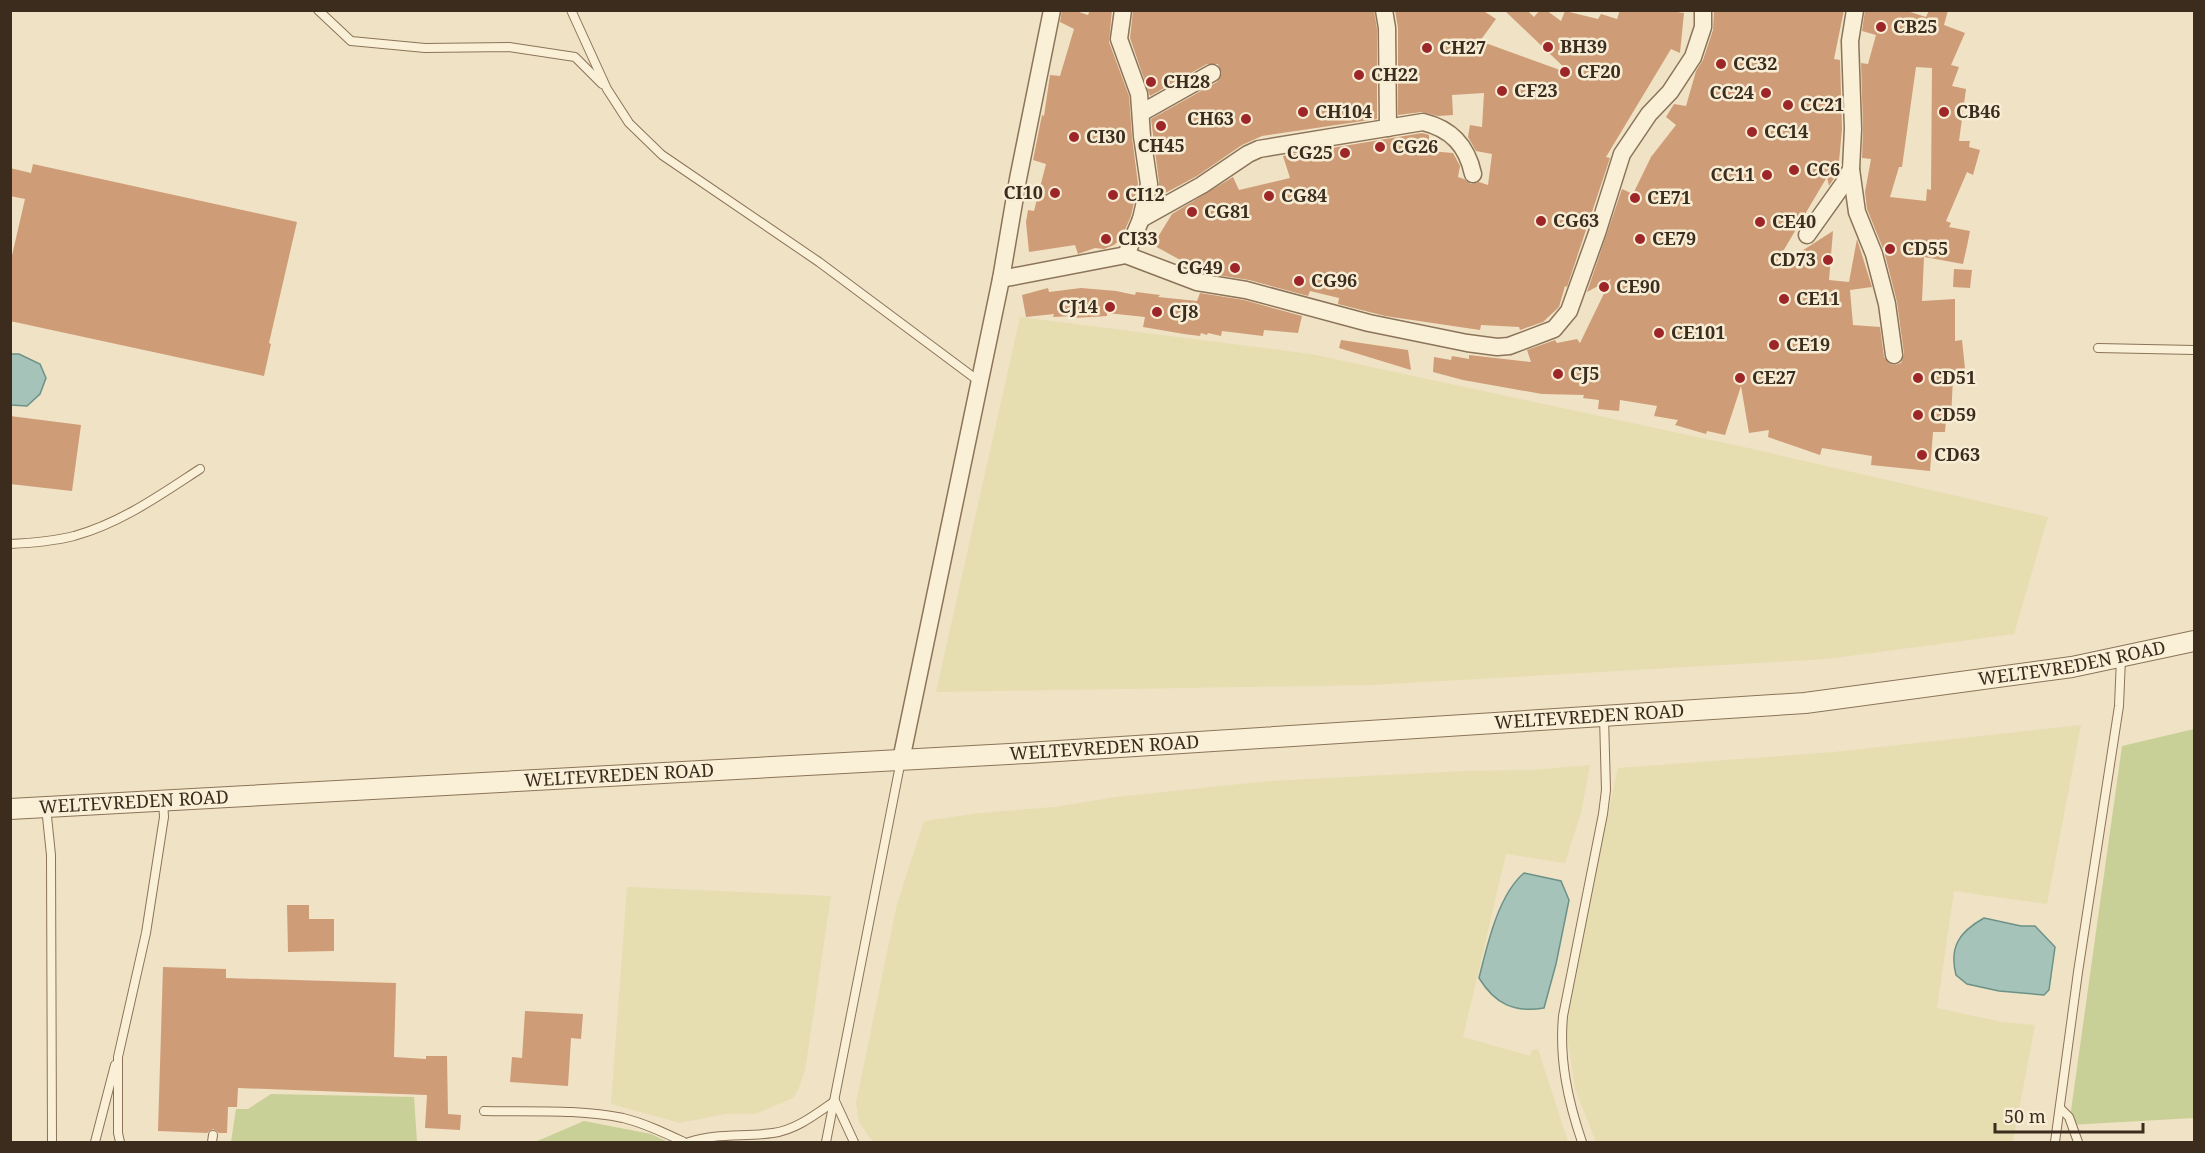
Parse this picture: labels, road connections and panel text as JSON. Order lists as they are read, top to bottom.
{
  "streets": {
    "street": ["WELTEVREDEN ROAD"]
  },
  "places": [
    "CB25",
    "BH39",
    "CH27",
    "CC32",
    "CF20",
    "CH22",
    "CH28",
    "CF23",
    "CC24",
    "CC21",
    "CH104",
    "CB46",
    "CH63",
    "CH45",
    "CC14",
    "CI30",
    "CG26",
    "CG25",
    "CC6",
    "CC11",
    "CI10",
    "CI12",
    "CG84",
    "CE71",
    "CG81",
    "CG63",
    "CE40",
    "CI33",
    "CE79",
    "CD55",
    "CD73",
    "CG49",
    "CG96",
    "CE90",
    "CE11",
    "CJ14",
    "CJ8",
    "CE101",
    "CE19",
    "CJ5",
    "CE27",
    "CD51",
    "CD59",
    "CD63"
  ],
  "scale_bar": "50 m"
}
